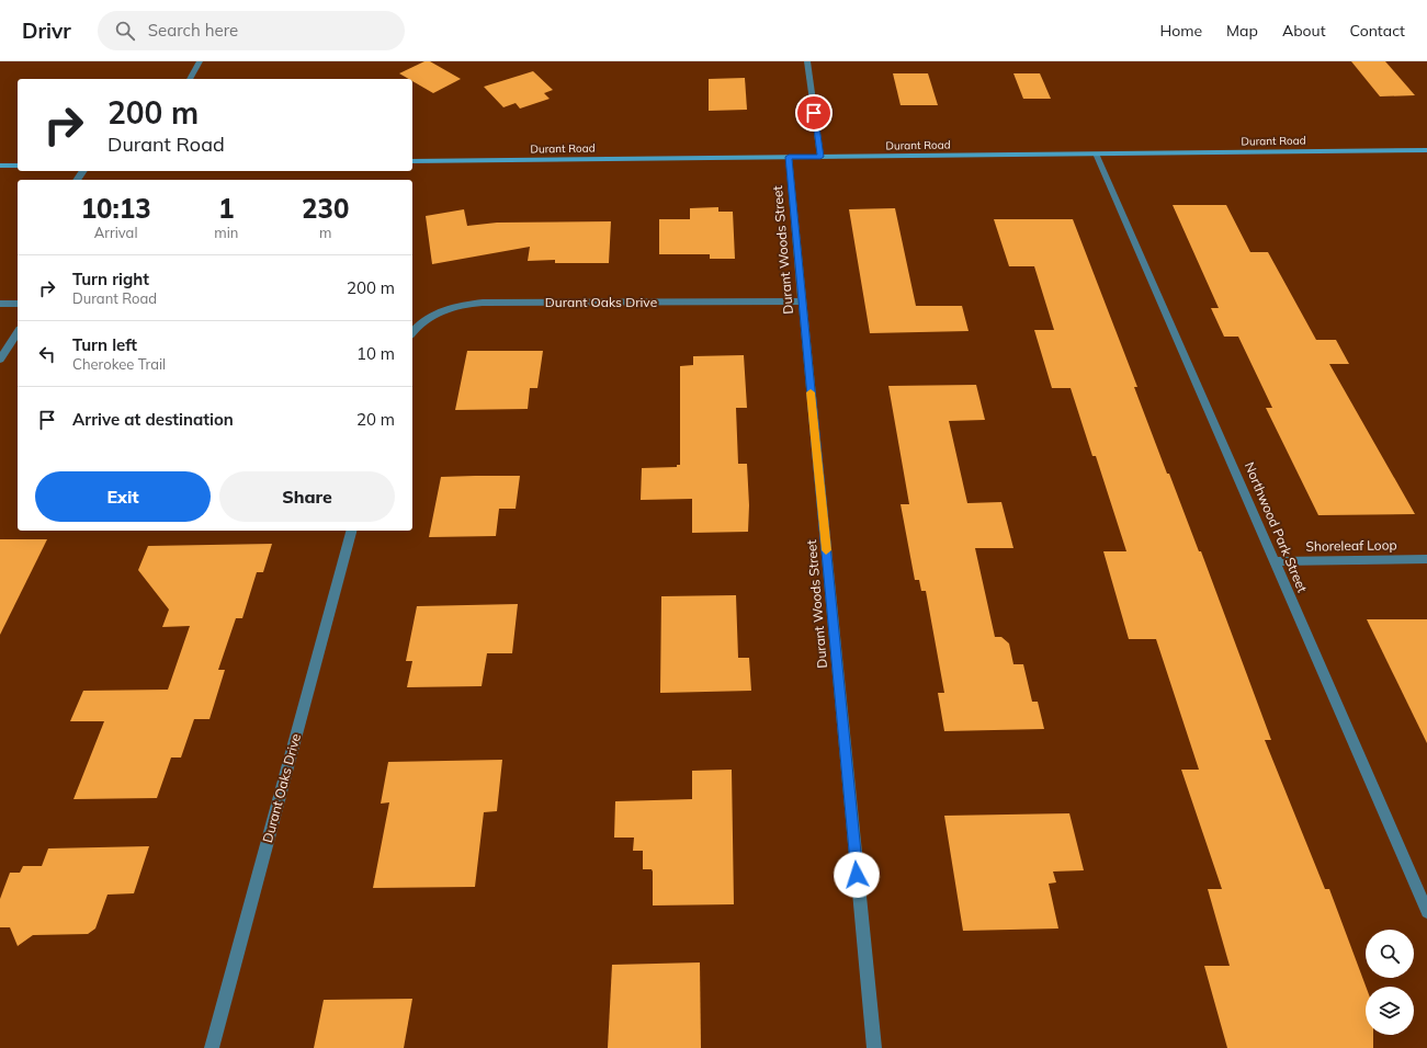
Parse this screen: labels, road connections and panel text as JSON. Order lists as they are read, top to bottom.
{
  "streets": {
    "street": [
      "Durant Road",
      "Durant Woods Street",
      "Durant Oaks Drive",
      "Northwood Park Street",
      "Shoreleaf Loop"
    ]
  },
  "crossings": [
    ["Durant Road", "Durant Woods Street"],
    ["Durant Road", "Northwood Park Street"],
    ["Durant Woods Street", "Durant Oaks Drive"],
    ["Northwood Park Street", "Shoreleaf Loop"]
  ],
  "page": {
    "header": "Drivr",
    "search": "Search here",
    "nav": [
      "Home",
      "Map",
      "About",
      "Contact"
    ],
    "turn": ["200 m", "Durant Road"],
    "eta": [
      "10:13",
      "Arrival",
      "1",
      "min",
      "230",
      "m"
    ],
    "list": [
      {
        "name": "Turn right",
        "note": "Durant Road",
        "value": "200 m"
      },
      {
        "name": "Turn left",
        "note": "Cherokee Trail",
        "value": "10 m"
      },
      {
        "name": "Arrive at destination",
        "value": "20 m"
      }
    ],
    "buttons": ["Exit", "Share"]
  }
}
